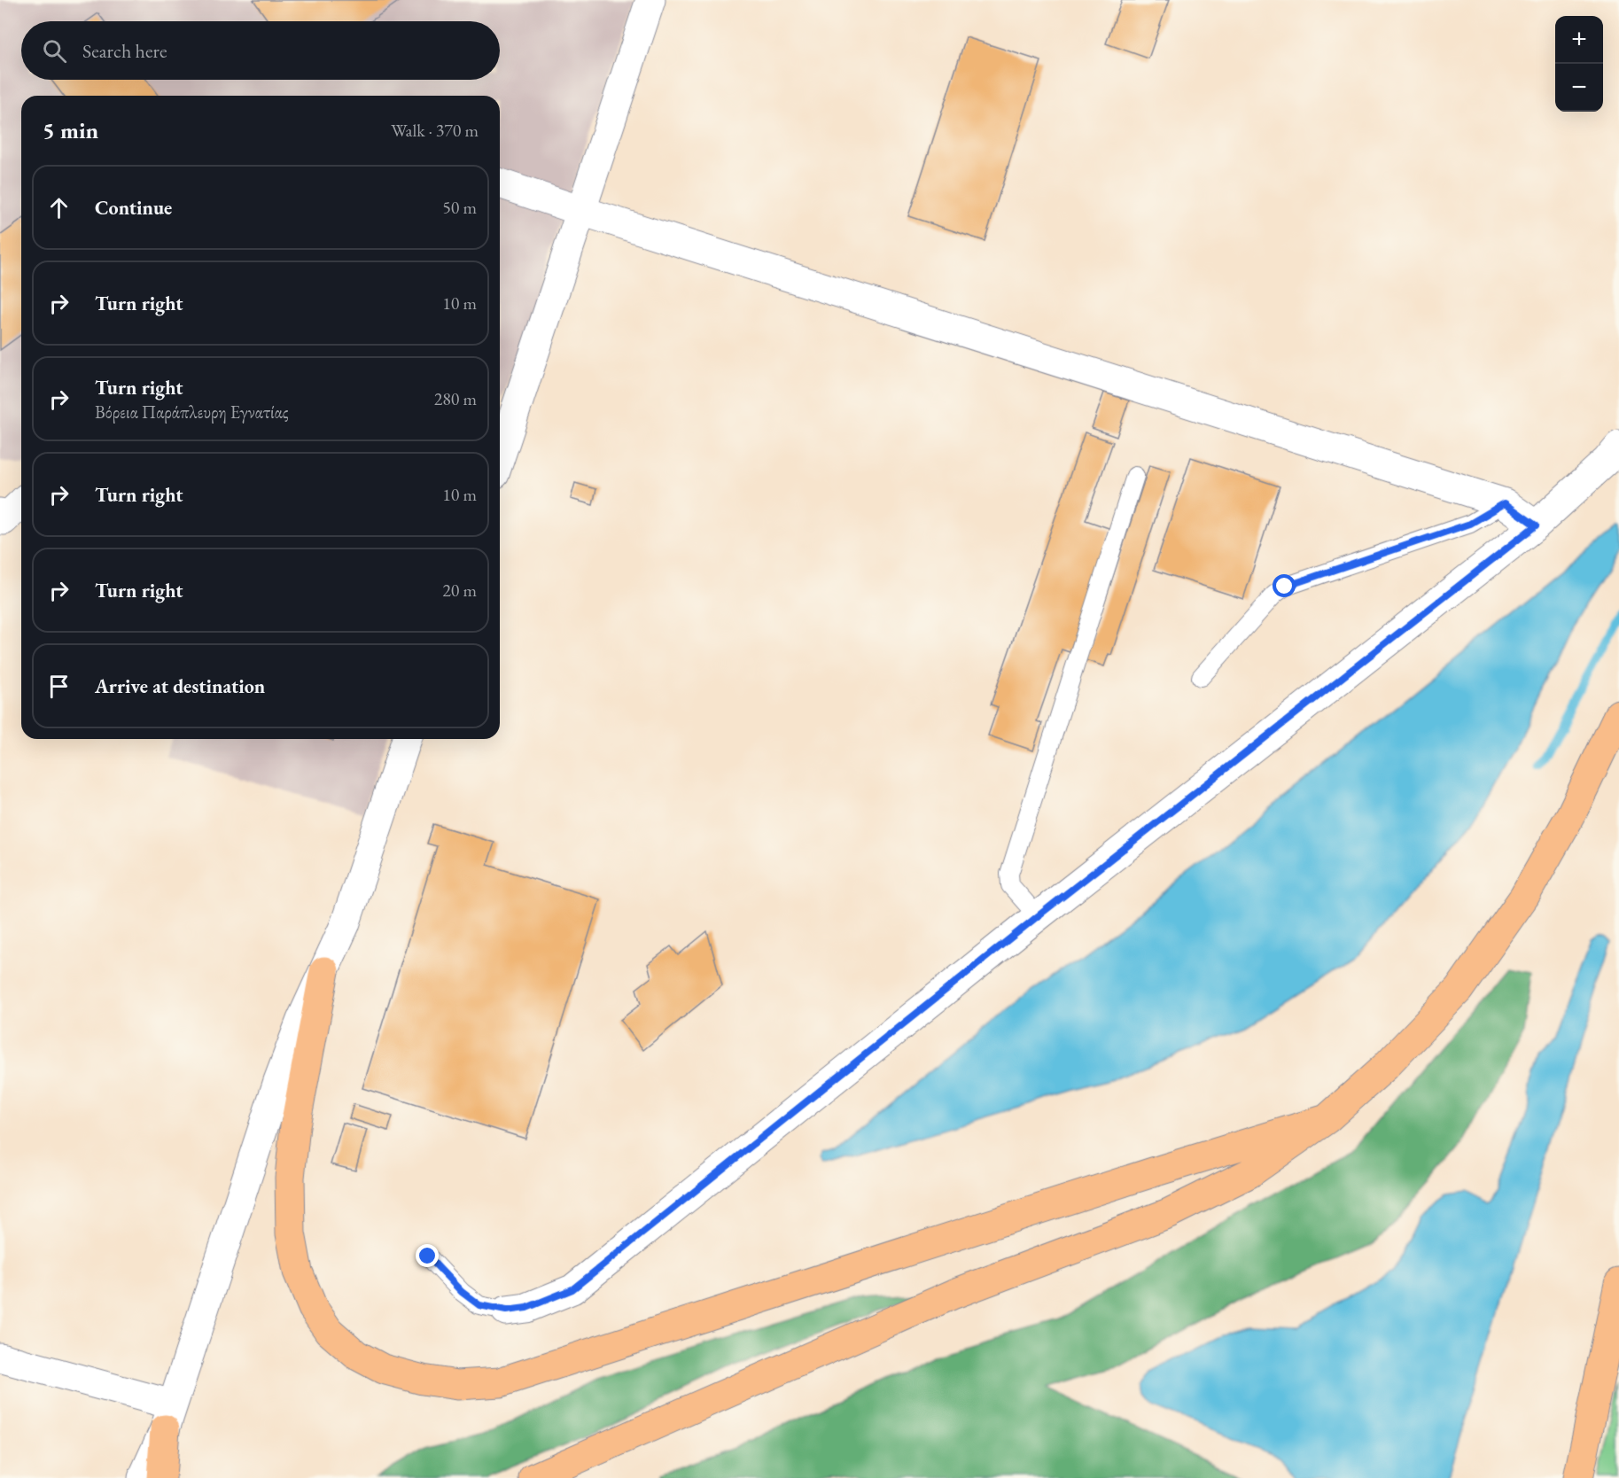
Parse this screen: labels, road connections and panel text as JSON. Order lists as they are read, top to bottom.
{
  "page": {
    "map_buttons": ["+", "−"],
    "search": "Search here",
    "heading": ["5 min", "Walk · 370 m"],
    "list": [
      ["Continue", "50 m"],
      ["Turn right", "10 m"],
      ["Turn right", "Βόρεια Παράπλευρη Εγνατίας", "280 m"],
      ["Turn right", "10 m"],
      ["Turn right", "20 m"],
      "Arrive at destination"
    ]
  }
}
